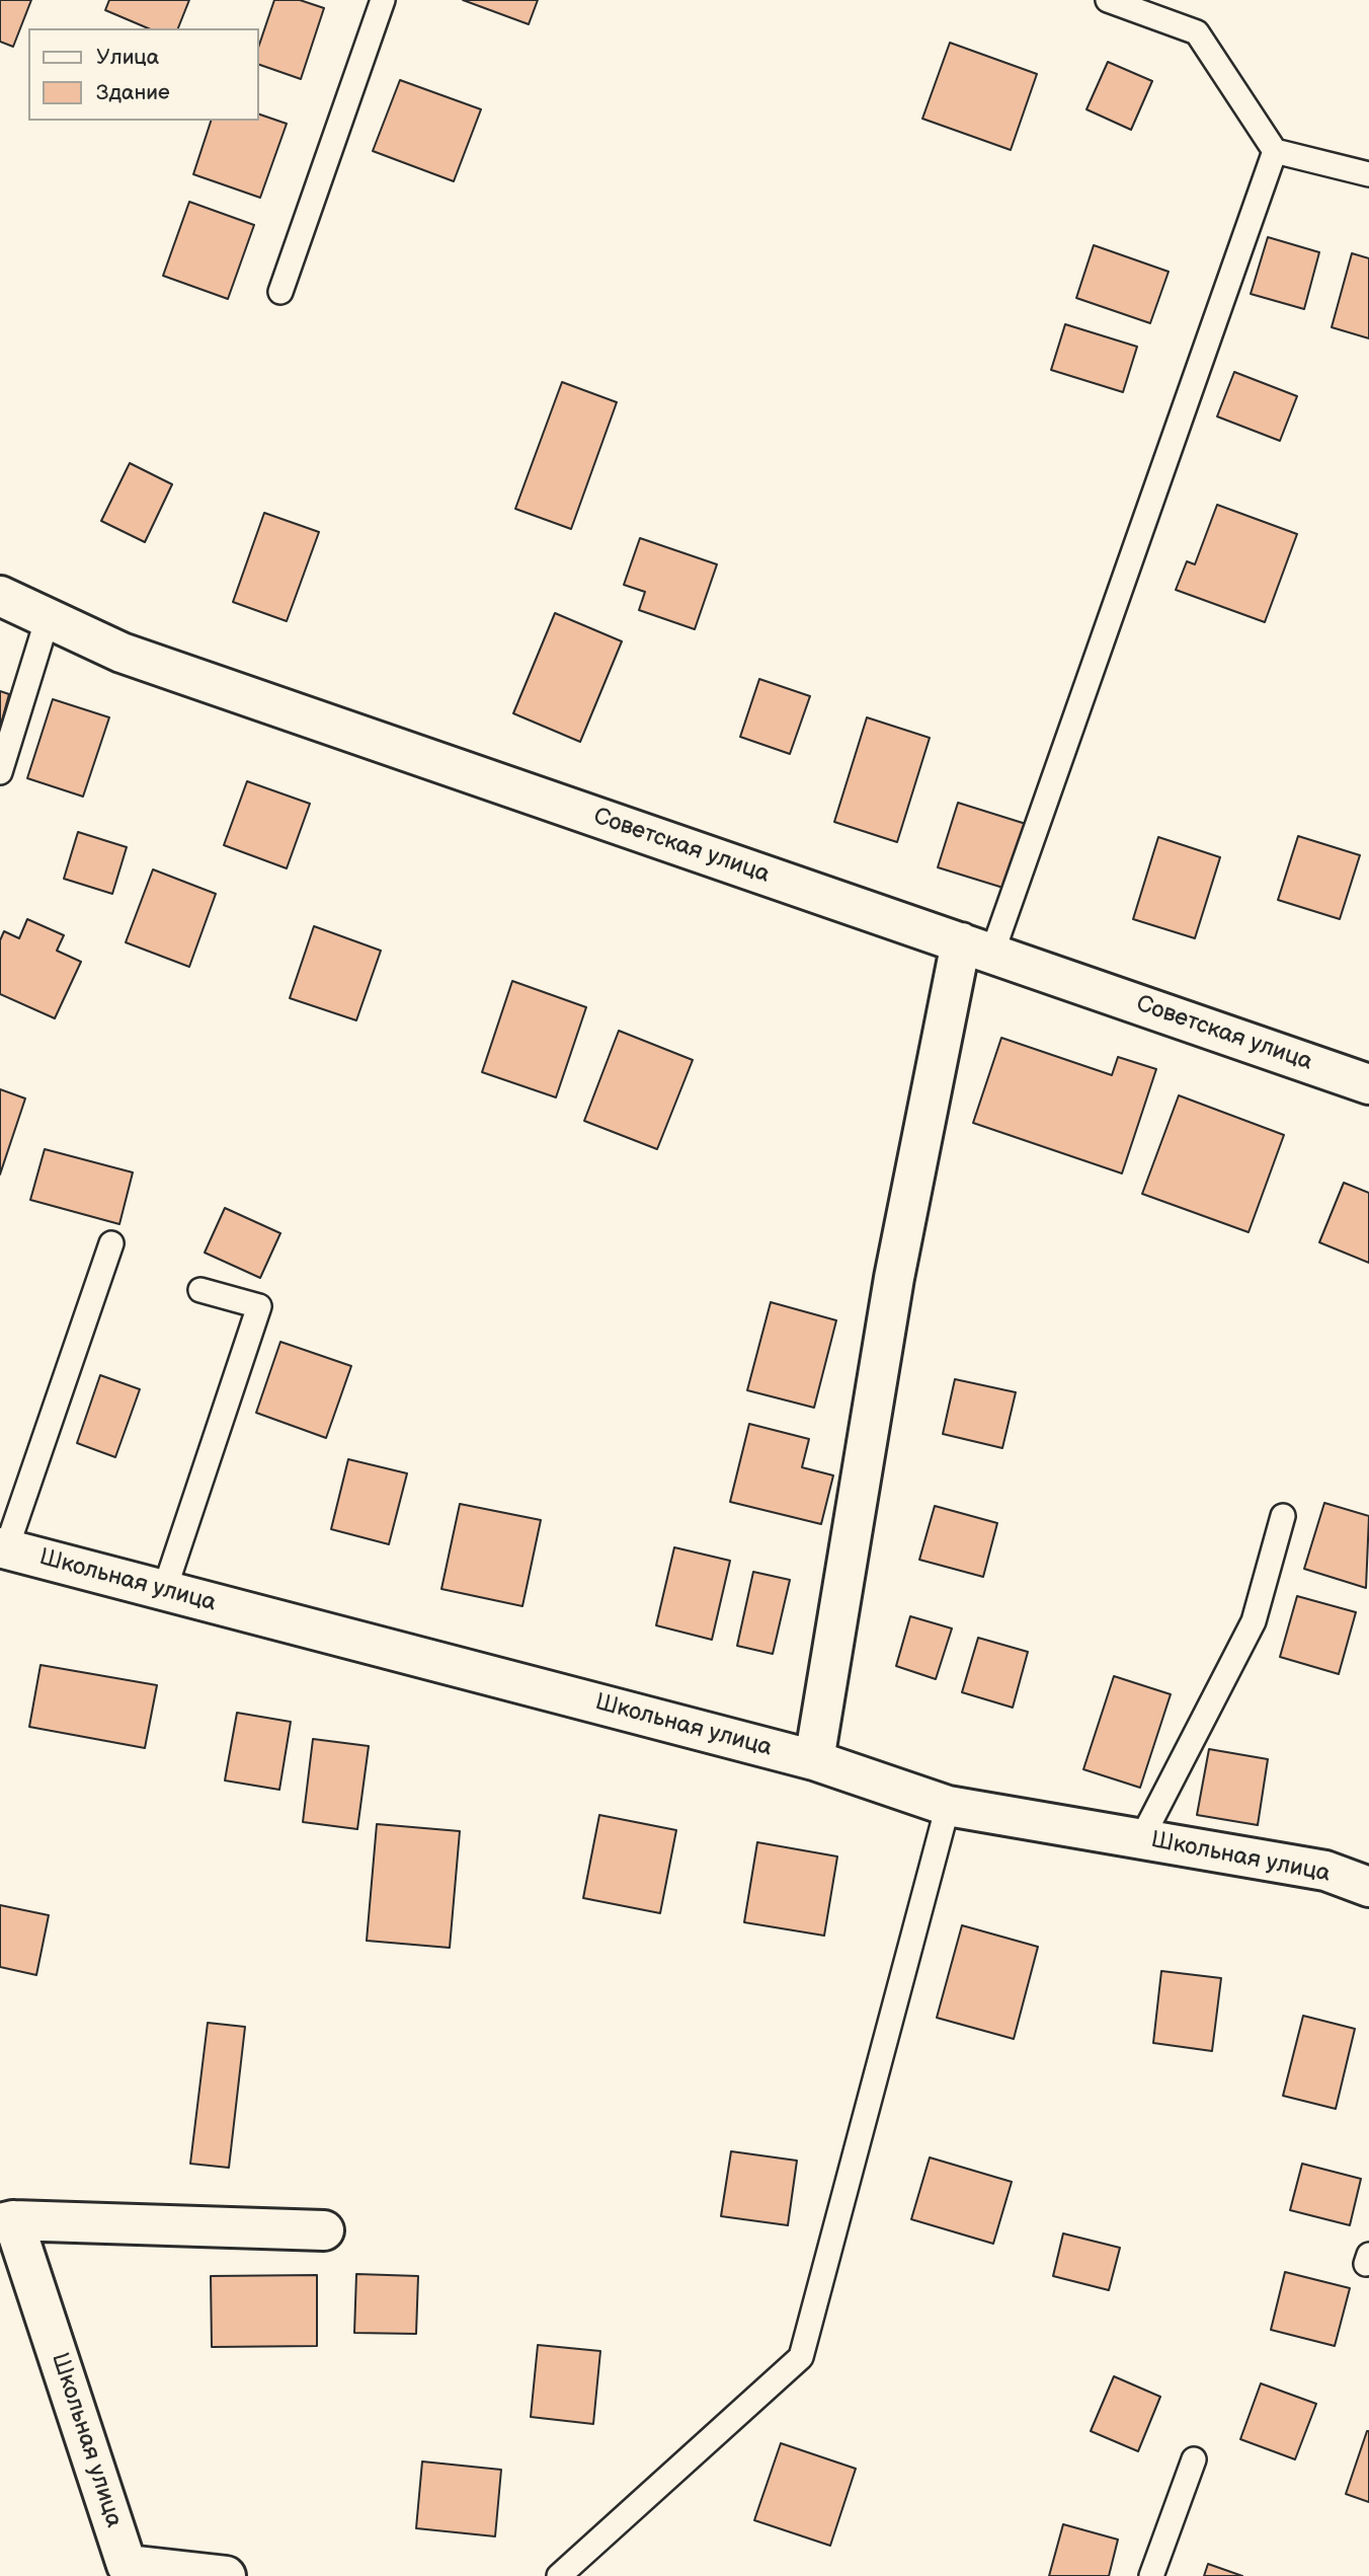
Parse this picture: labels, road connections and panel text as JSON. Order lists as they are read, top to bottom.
{
  "streets": {
    "street": ["Советская улица", "Школьная улица"]
  },
  "legend": ["Улица", "Здание"]
}
